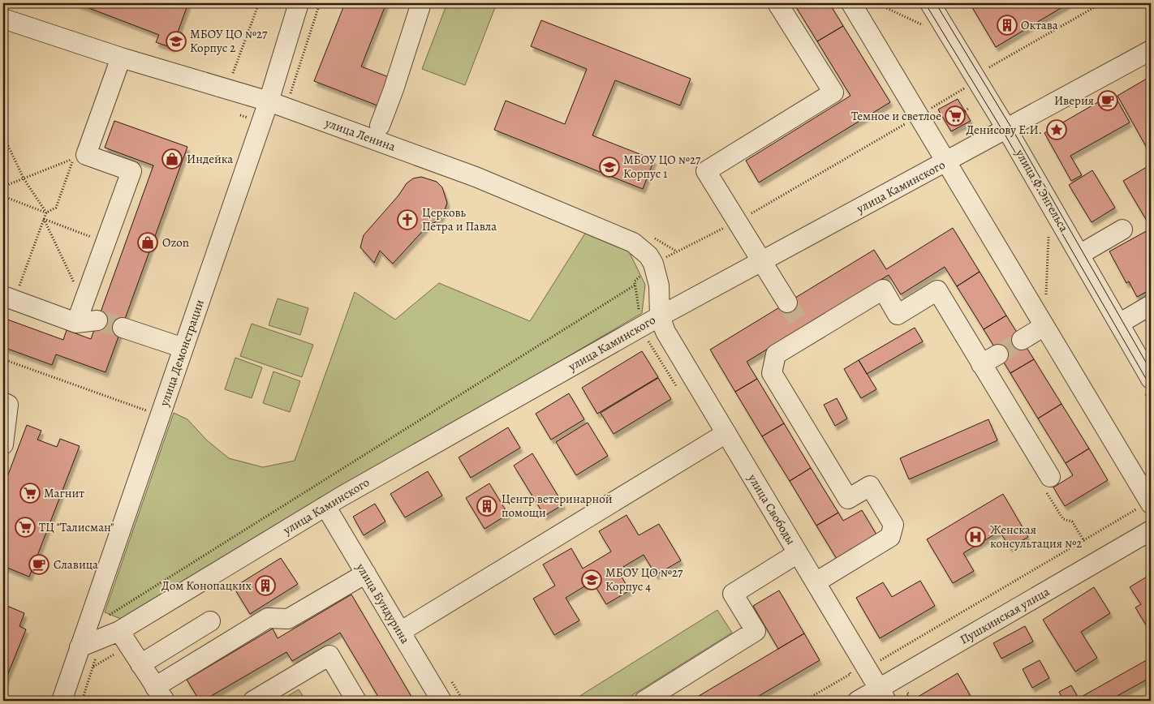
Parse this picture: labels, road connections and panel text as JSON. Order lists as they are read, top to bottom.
{
  "streets": {
    "street": [
      "улица Ленина",
      "улица Каминского",
      "улица Ф.Энгельса",
      "улица Демонстрации",
      "улица Свободы",
      "улица Бундурина",
      "Пушкинская улица"
    ]
  },
  "crossings": [
    ["улица Ленина", "улица Каминского"],
    ["улица Ленина", "улица Демонстрации"],
    ["улица Ленина", "улица Свободы"],
    ["улица Каминского", "улица Ф.Энгельса"],
    ["улица Каминского", "улица Демонстрации"],
    ["улица Каминского", "улица Свободы"],
    ["улица Каминского", "улица Бундурина"],
    ["улица Свободы", "Пушкинская улица"]
  ],
  "places": {
    "building": ["Октава", "Центр ветеринарной помощи", "Дом Конопацких"],
    "school or university": ["МБОУ ЦО №27 Корпус 2", "МБОУ ЦО №27 Корпус 1", "МБОУ ЦО №27 Корпус 4"],
    "cafe": ["Иверия", "Славица"],
    "supermarket": ["Темное и светлое", "Магнит", "ТЦ \"Талисман\""],
    "place": ["Денисову Е.И."],
    "shop": ["Индейка", "Ozon"],
    "church": ["Церковь Петра и Павла"],
    "hospital": ["Женская консультация №2"]
  }
}
